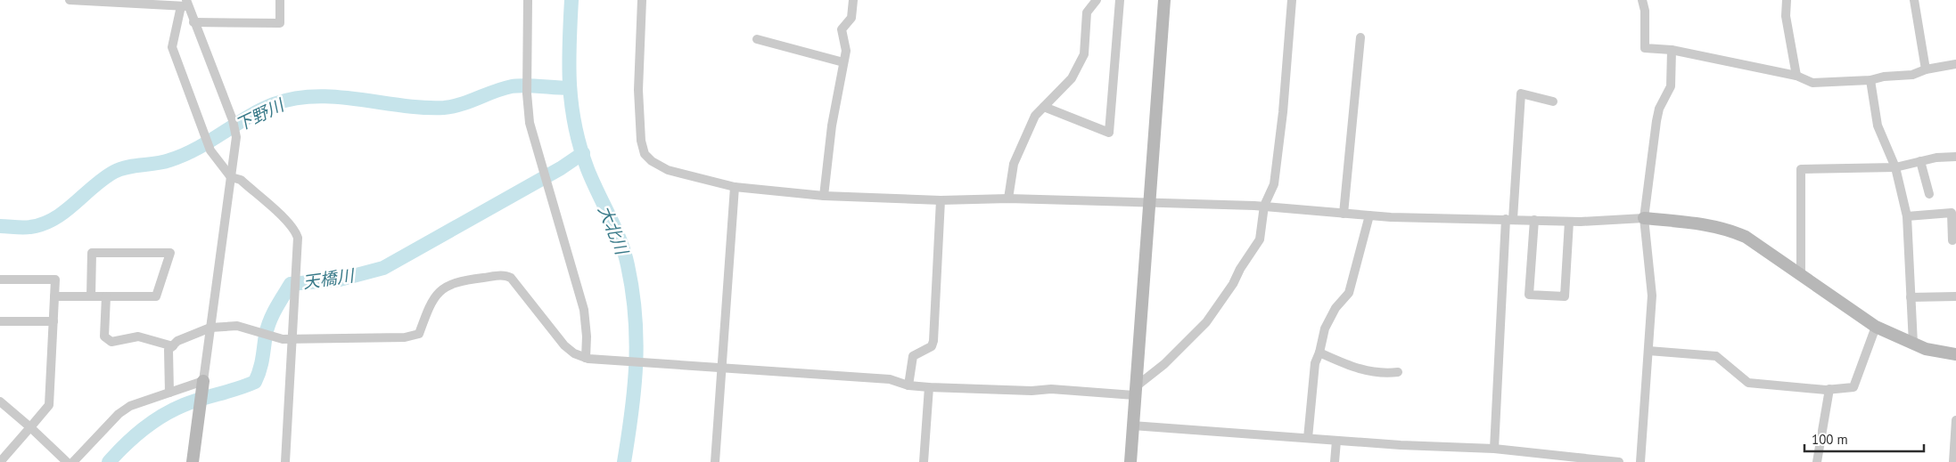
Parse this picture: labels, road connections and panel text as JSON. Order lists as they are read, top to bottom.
{
  "water": ["下野川", "大北川", "天橋川"],
  "scale_bar": "100 m"
}
